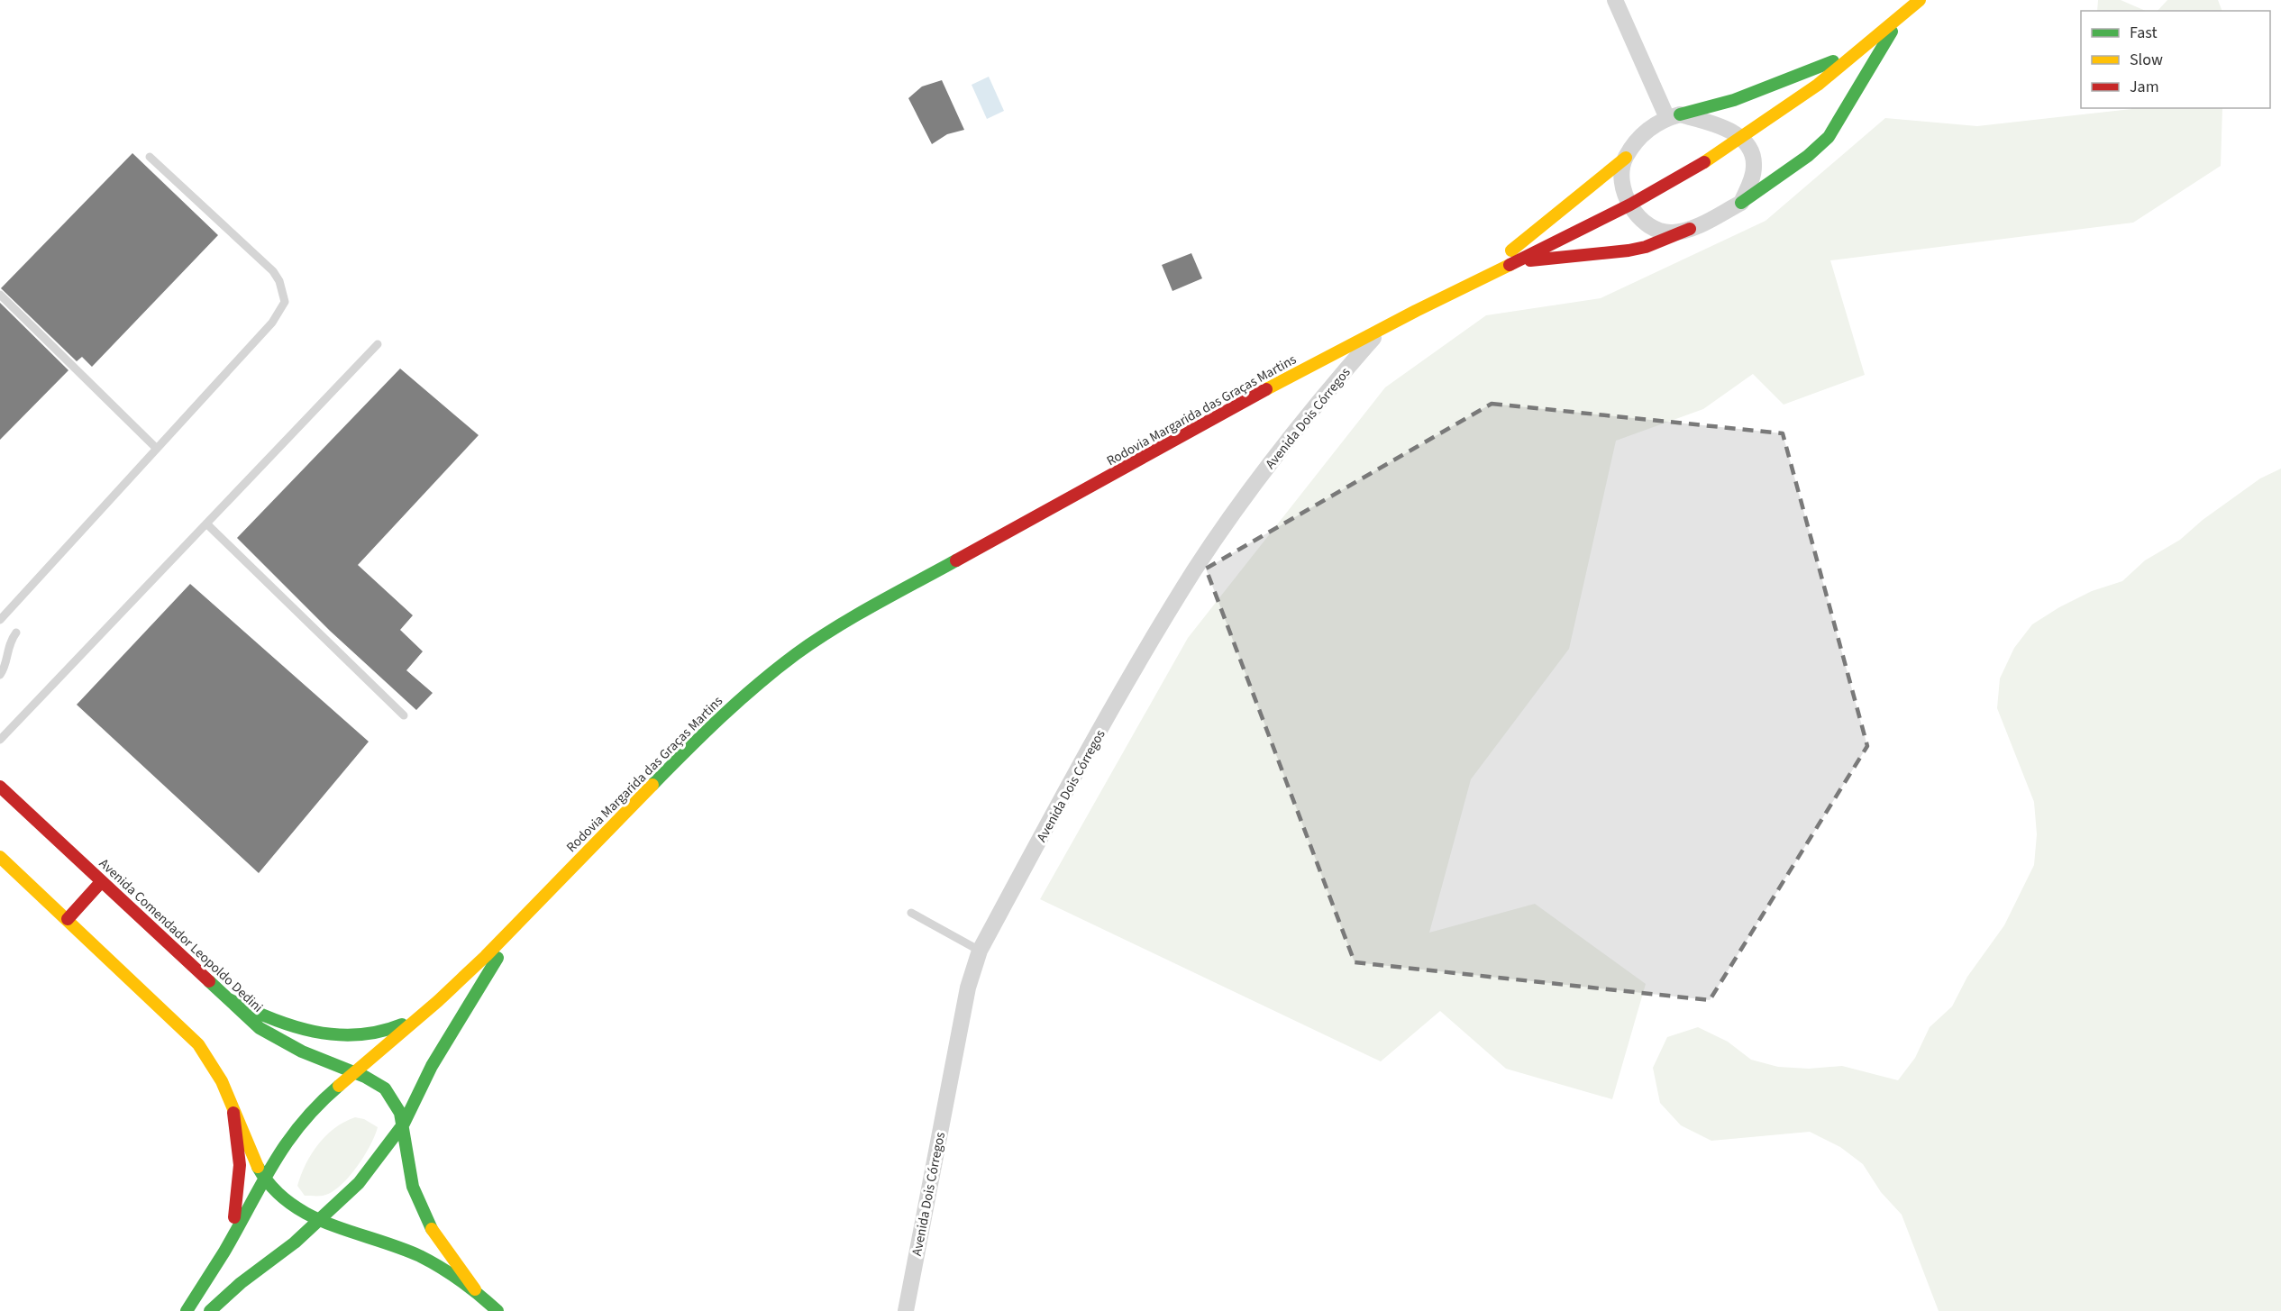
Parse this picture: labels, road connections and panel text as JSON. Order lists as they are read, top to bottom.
{
  "streets": {
    "main road": ["Rodovia Margarida das Graças Martins", "Avenida Comendador Leopoldo Dedini"],
    "street": ["Avenida Dois Córregos"]
  },
  "crossings": [
    ["Rodovia Margarida das Graças Martins", "Avenida Dois Córregos"],
    ["Rodovia Margarida das Graças Martins", "Avenida Comendador Leopoldo Dedini"]
  ],
  "legend": ["Fast", "Slow", "Jam"]
}
